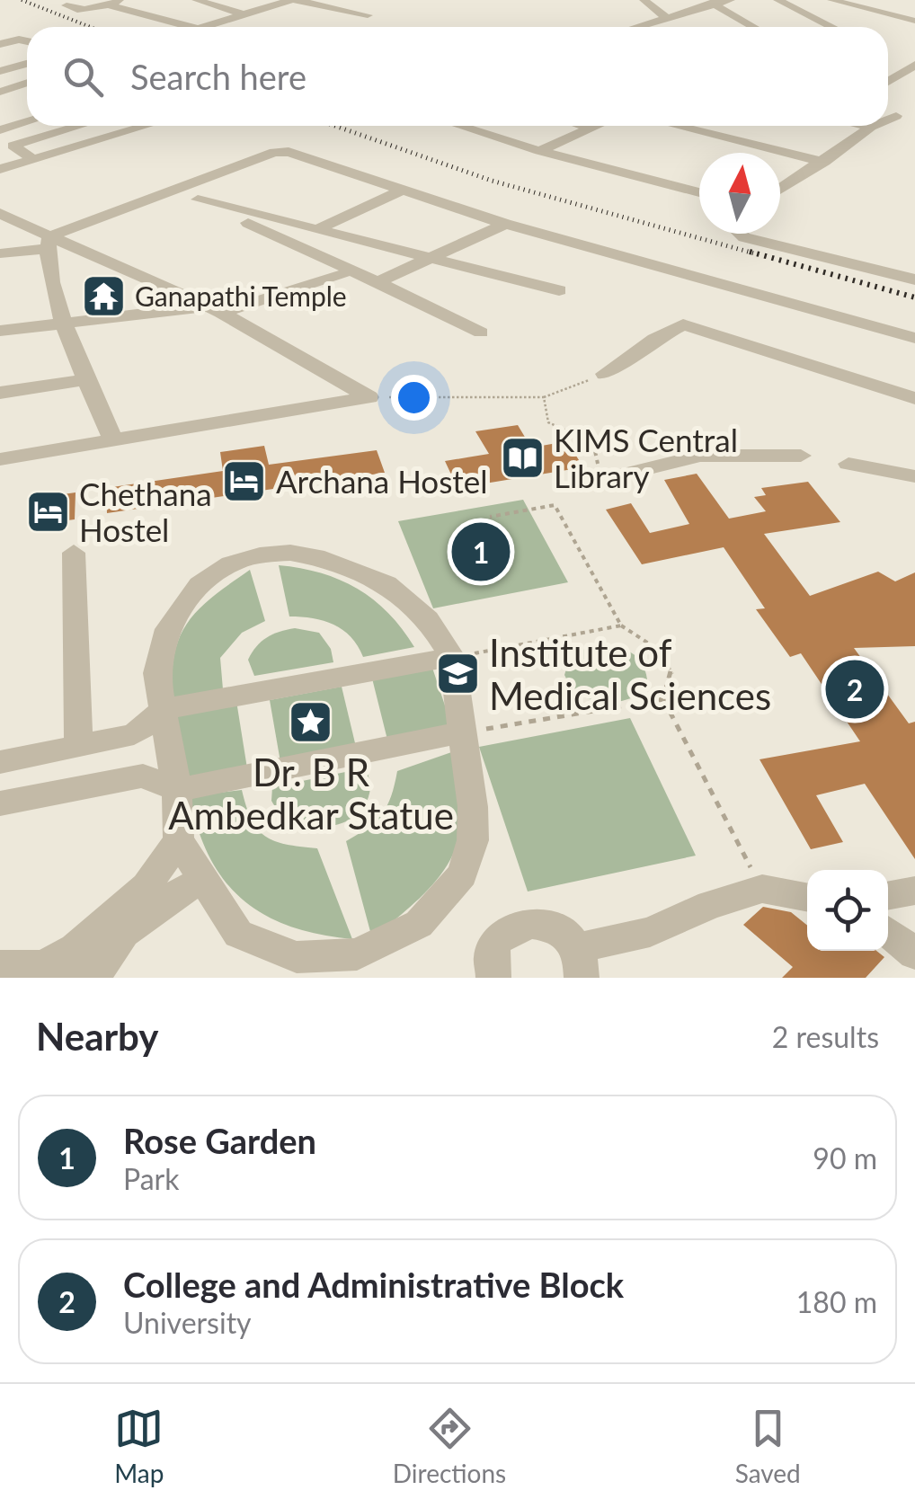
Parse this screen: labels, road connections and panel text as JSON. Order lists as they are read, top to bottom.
{
  "places": {
    "temple": ["Ganapathi Temple"],
    "library": ["KIMS Central Library"],
    "hotel": ["Archana Hostel", "Chethana Hostel"],
    "school or university": ["Institute of Medical Sciences"],
    "place": ["Dr. B R Ambedkar Statue"]
  },
  "north": "top",
  "page": {
    "search": "Search here",
    "pins": ["1", "2"],
    "heading": ["Nearby", "2 results"],
    "list": [
      {
        "mark": "1",
        "name": "Rose Garden",
        "note": "Park",
        "value": "90 m"
      },
      {
        "mark": "2",
        "name": "College and Administrative Block",
        "note": "University",
        "value": "180 m"
      }
    ],
    "nav": ["Map", "Directions", "Saved"]
  }
}
